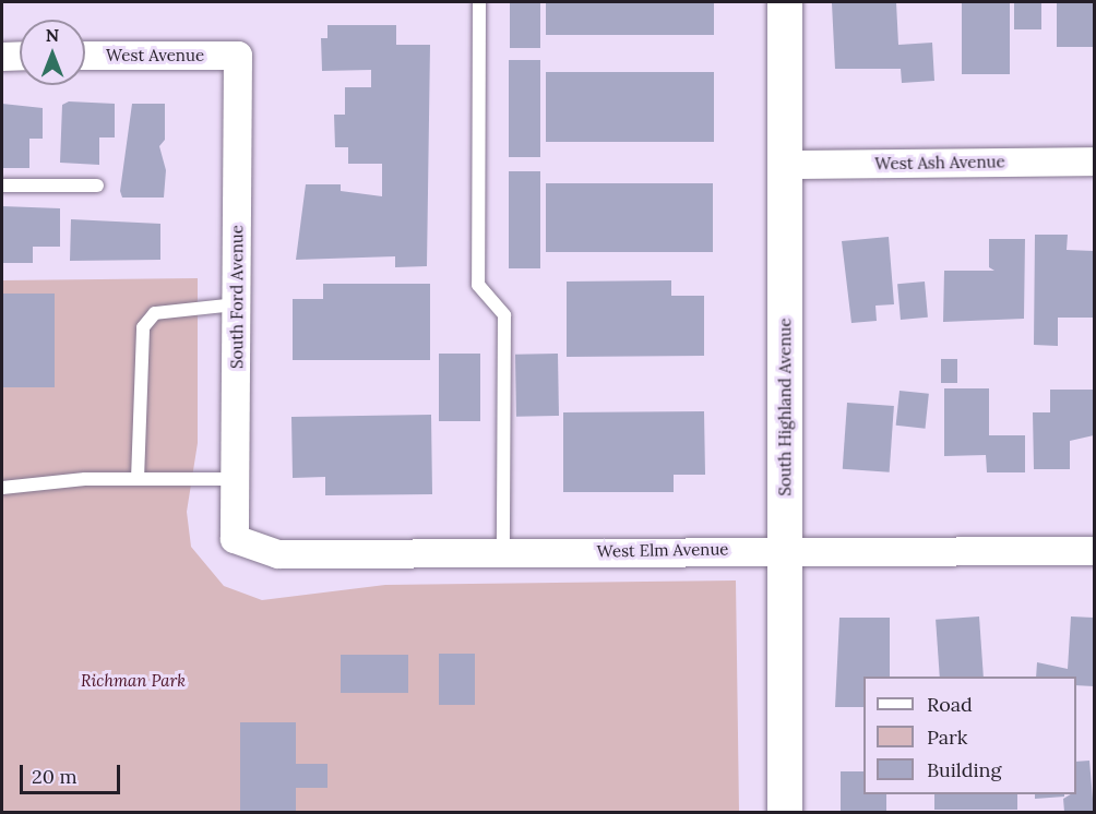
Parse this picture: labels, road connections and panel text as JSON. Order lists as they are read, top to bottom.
{
  "streets": {
    "street": [
      "West Avenue",
      "West Ash Avenue",
      "South Ford Avenue",
      "South Highland Avenue",
      "West Elm Avenue"
    ]
  },
  "crossings": [
    ["West Avenue", "South Ford Avenue"],
    ["West Ash Avenue", "South Highland Avenue"],
    ["South Ford Avenue", "West Elm Avenue"],
    ["South Highland Avenue", "West Elm Avenue"]
  ],
  "parks": ["Richman Park"],
  "legend": ["Road", "Park", "Building"],
  "scale_bar": "20 m",
  "north": "top"
}
